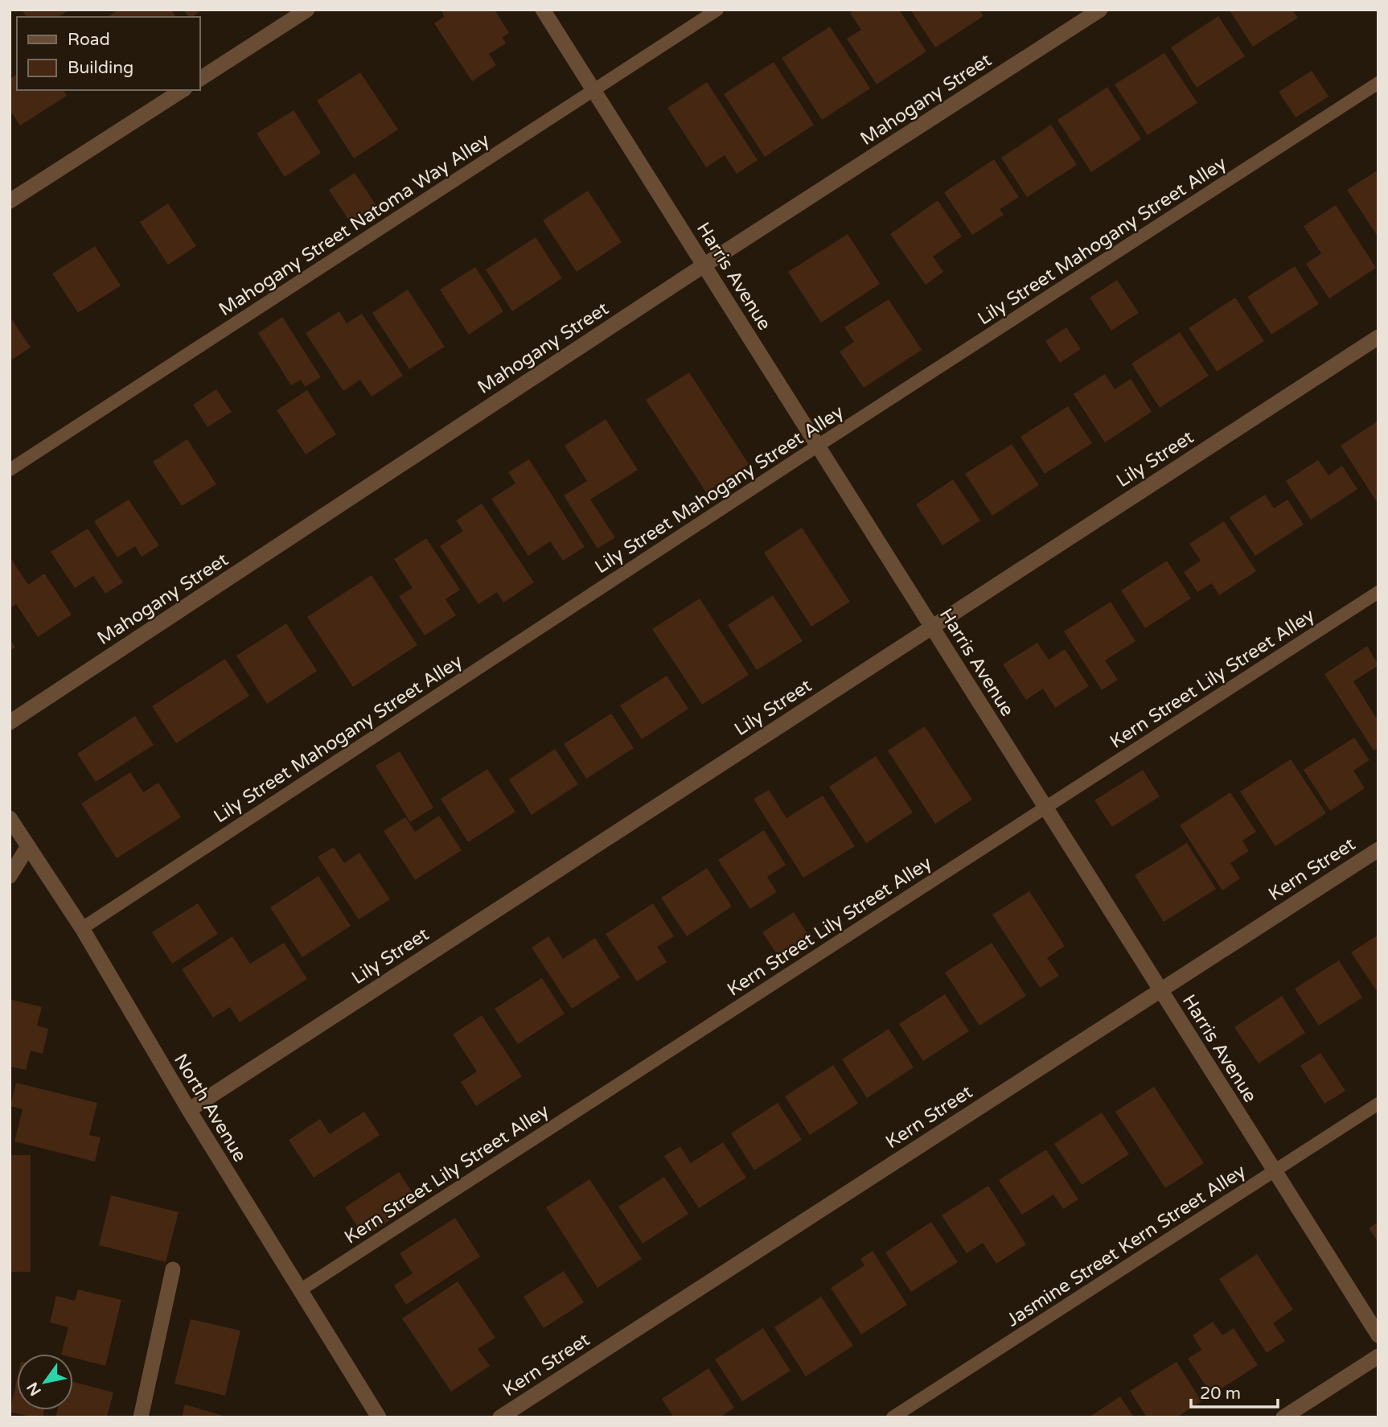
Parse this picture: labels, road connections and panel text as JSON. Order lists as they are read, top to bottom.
{
  "streets": {
    "street": [
      "Mahogany Street",
      "Harris Avenue",
      "Lily Street",
      "Kern Street",
      "North Avenue"
    ],
    "lane": [
      "Mahogany Street Natoma Way Alley",
      "Lily Street Mahogany Street Alley",
      "Kern Street Lily Street Alley",
      "Jasmine Street Kern Street Alley"
    ]
  },
  "crossings": [
    ["Mahogany Street", "Harris Avenue"],
    ["Mahogany Street Natoma Way Alley", "Harris Avenue"],
    ["Lily Street Mahogany Street Alley", "Harris Avenue"],
    ["Lily Street Mahogany Street Alley", "North Avenue"],
    ["Harris Avenue", "Lily Street"],
    ["Harris Avenue", "Kern Street Lily Street Alley"],
    ["Harris Avenue", "Kern Street"],
    ["Harris Avenue", "Jasmine Street Kern Street Alley"],
    ["Lily Street", "North Avenue"],
    ["Kern Street Lily Street Alley", "North Avenue"]
  ],
  "legend": ["Road", "Building"],
  "scale_bar": "20 m",
  "north": "bottom left"
}
